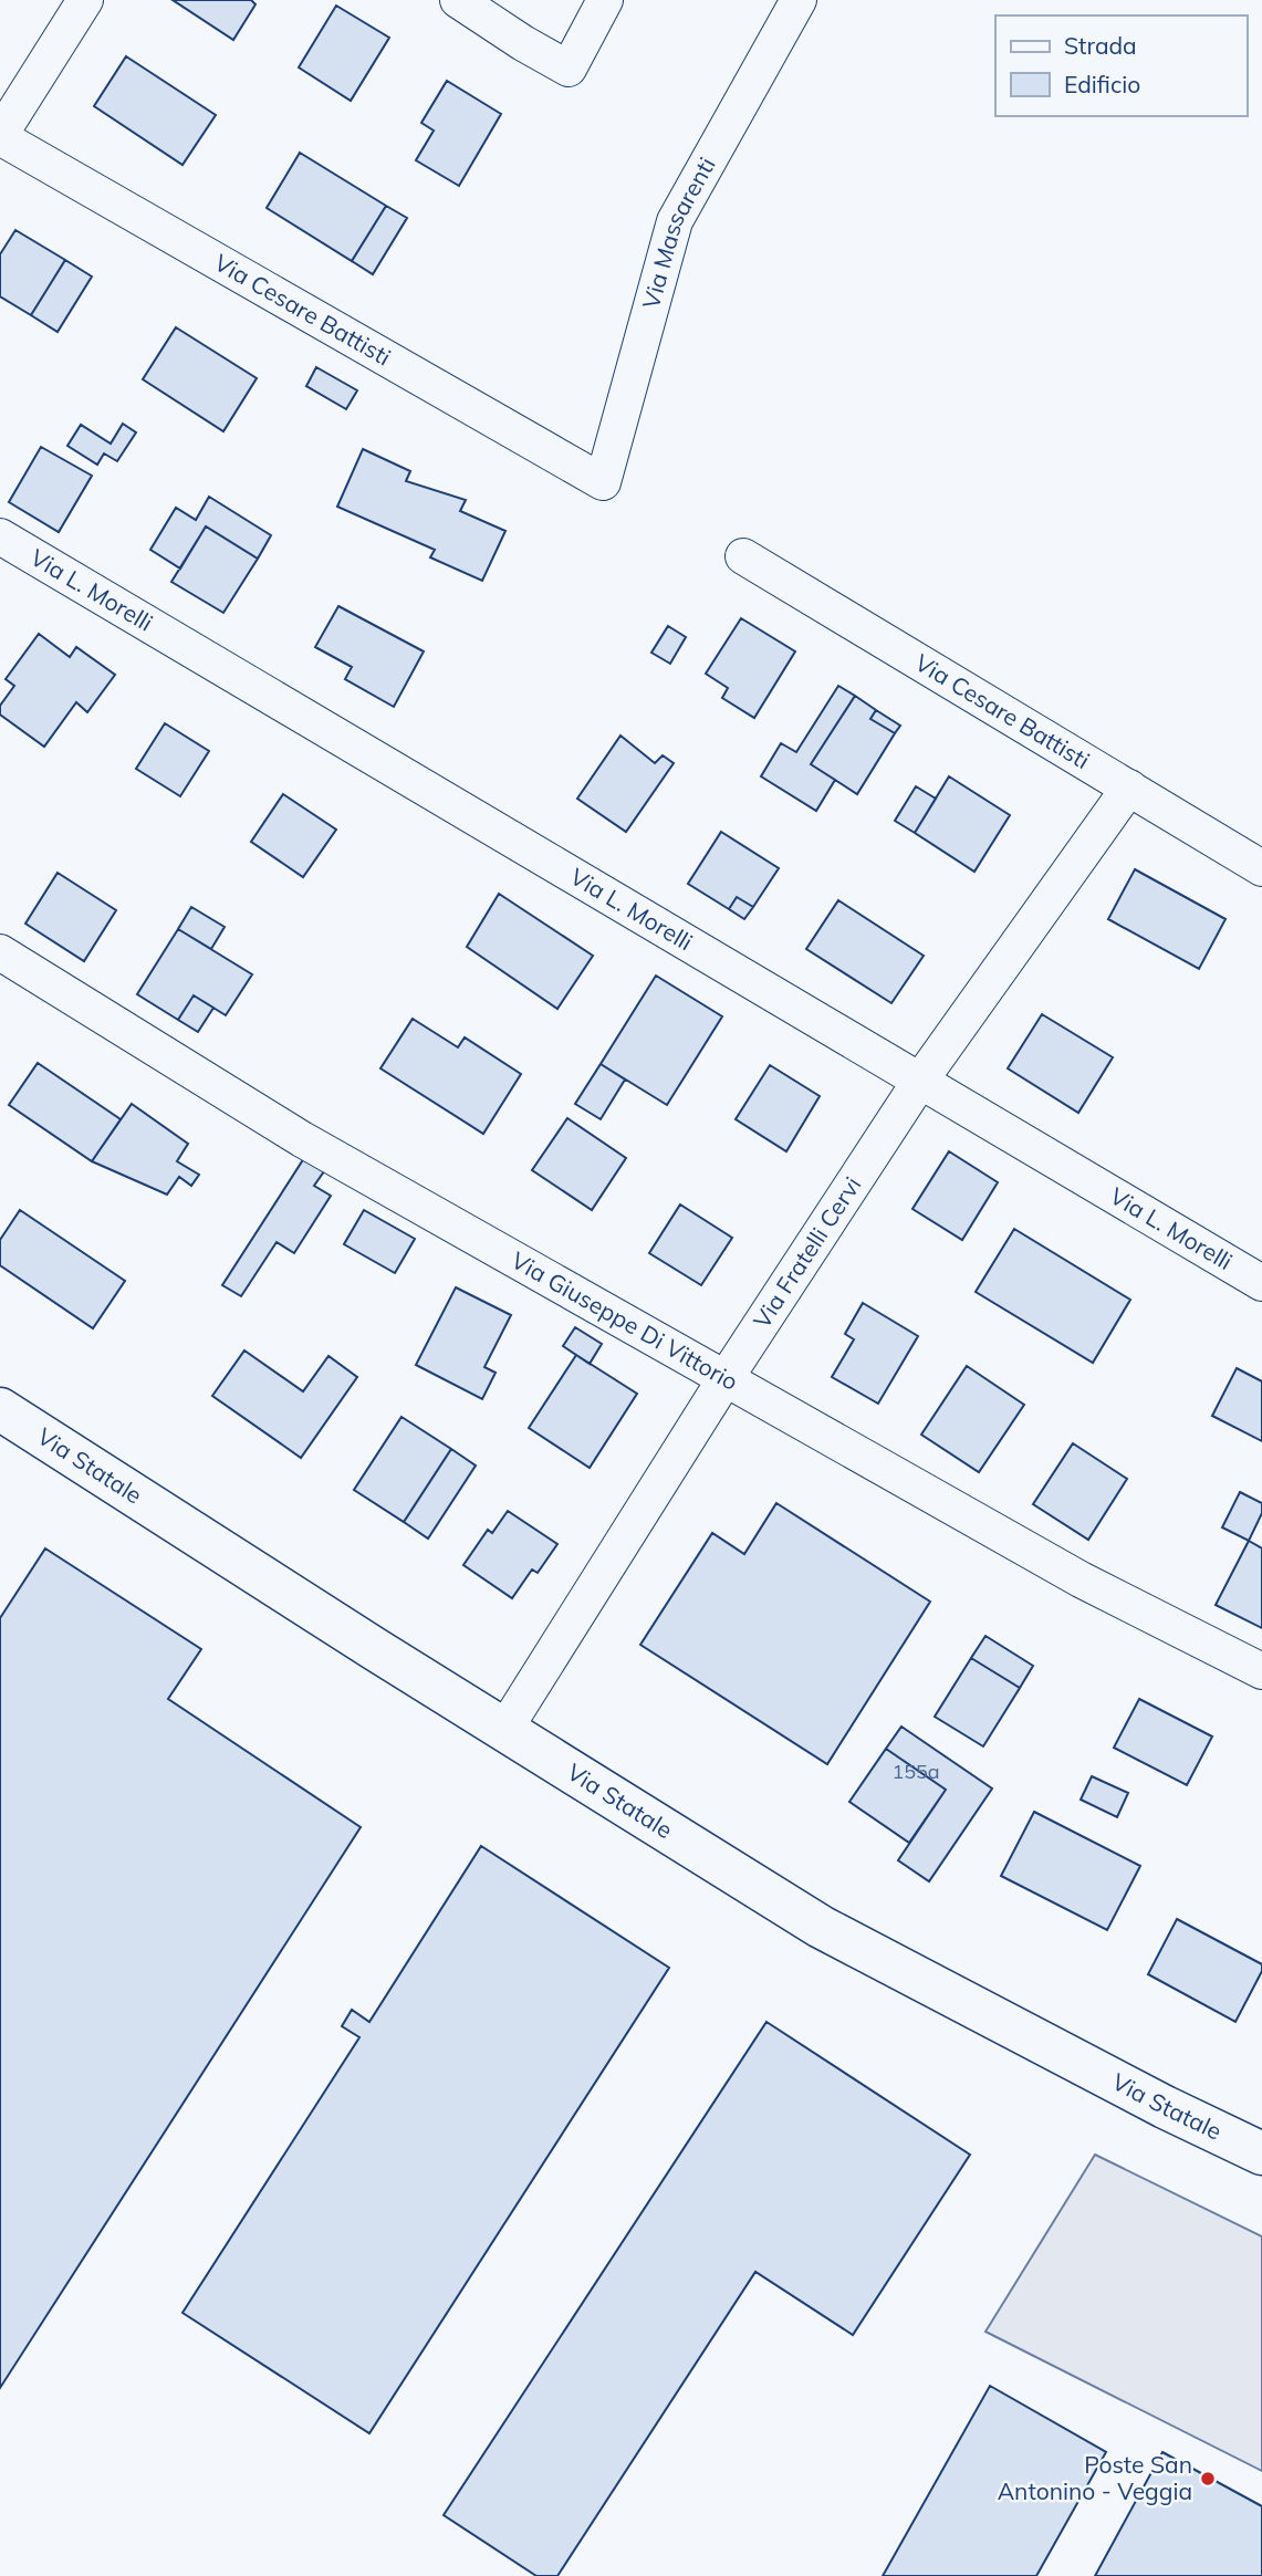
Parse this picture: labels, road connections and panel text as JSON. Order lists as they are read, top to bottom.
{
  "streets": {
    "main road": ["Via Statale"],
    "street": [
      "Via Massarenti",
      "Via Cesare Battisti",
      "Via L. Morelli",
      "Via Fratelli Cervi",
      "Via Giuseppe Di Vittorio"
    ]
  },
  "crossings": [
    ["Via Massarenti", "Via Cesare Battisti"],
    ["Via Cesare Battisti", "Via Fratelli Cervi"],
    ["Via L. Morelli", "Via Fratelli Cervi"],
    ["Via Fratelli Cervi", "Via Giuseppe Di Vittorio"],
    ["Via Fratelli Cervi", "Via Statale"]
  ],
  "places": ["Poste San Antonino - Veggia"],
  "house_numbers": ["155a"],
  "legend": ["Strada", "Edificio"]
}
